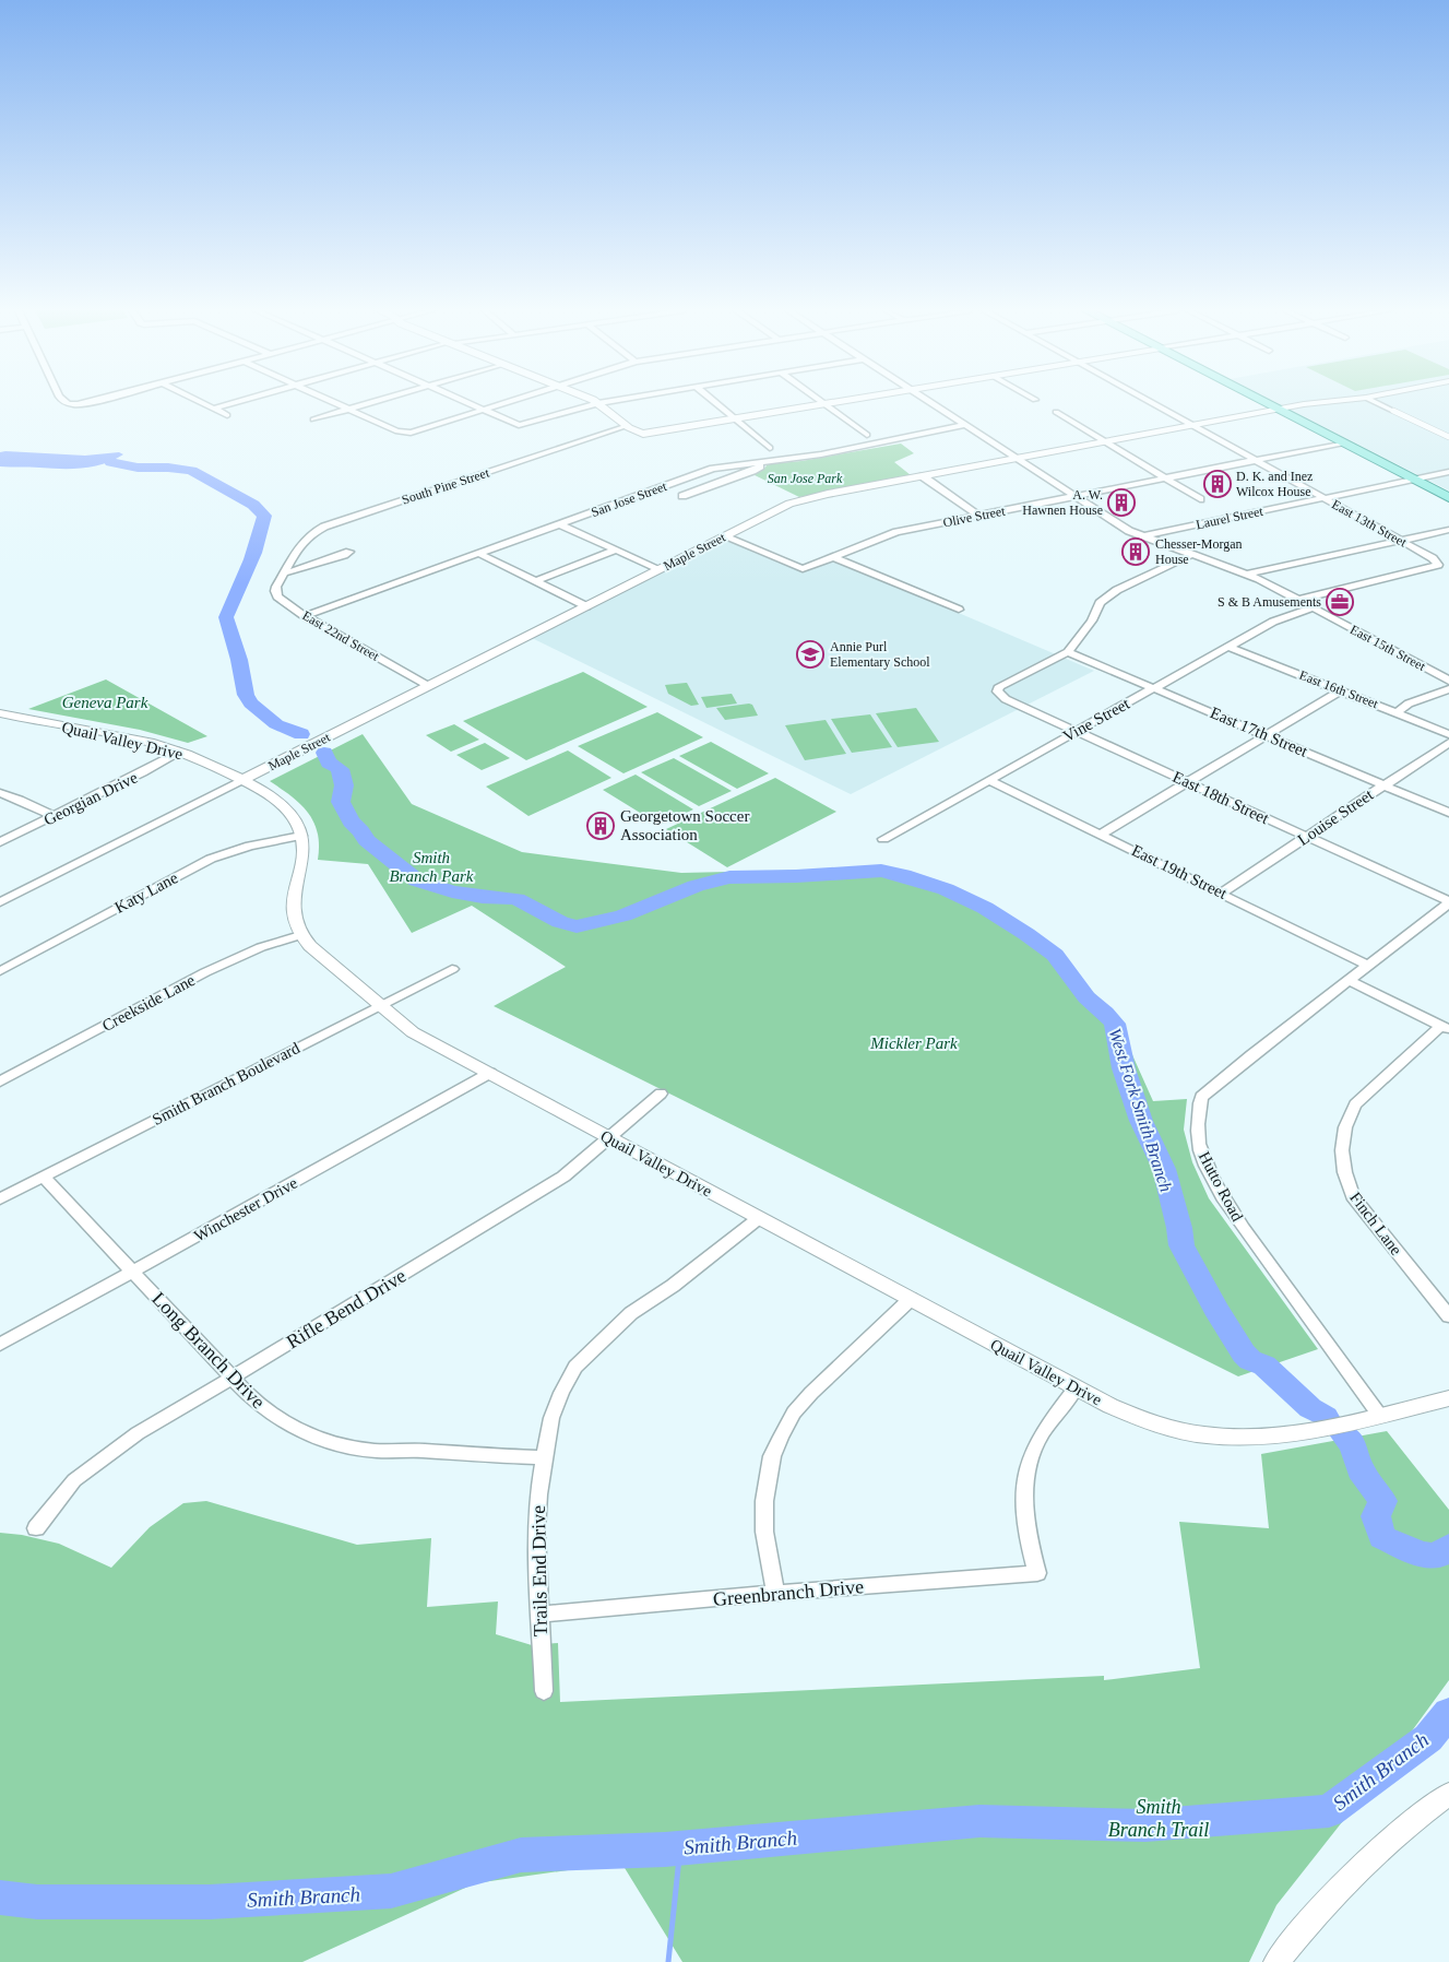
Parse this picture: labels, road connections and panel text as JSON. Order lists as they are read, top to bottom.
{
  "streets": {
    "street": [
      "South Pine Street",
      "San Jose Street",
      "Olive Street",
      "Laurel Street",
      "East 13th Street",
      "Maple Street",
      "East 22nd Street",
      "East 15th Street",
      "East 16th Street",
      "Vine Street",
      "East 17th Street",
      "Quail Valley Drive",
      "East 18th Street",
      "Georgian Drive",
      "Louise Street",
      "East 19th Street",
      "Katy Lane",
      "Creekside Lane",
      "Smith Branch Boulevard",
      "Hutto Road",
      "Winchester Drive",
      "Finch Lane",
      "Rifle Bend Drive",
      "Long Branch Drive",
      "Trails End Drive",
      "Greenbranch Drive"
    ]
  },
  "crossings": [
    ["South Pine Street", "East 22nd Street"],
    ["San Jose Street", "East 22nd Street"],
    ["San Jose Street", "East 15th Street"],
    ["Olive Street", "East 13th Street"],
    ["Olive Street", "Maple Street"],
    ["Olive Street", "East 15th Street"],
    ["Laurel Street", "East 13th Street"],
    ["Laurel Street", "East 15th Street"],
    ["Laurel Street", "East 17th Street"],
    ["Laurel Street", "East 18th Street"],
    ["East 13th Street", "Maple Street"],
    ["East 13th Street", "East 15th Street"],
    ["Maple Street", "East 22nd Street"],
    ["Maple Street", "East 15th Street"],
    ["Maple Street", "Quail Valley Drive"],
    ["East 15th Street", "Vine Street"],
    ["East 16th Street", "Vine Street"],
    ["Vine Street", "East 17th Street"],
    ["Vine Street", "East 18th Street"],
    ["Vine Street", "East 19th Street"],
    ["East 17th Street", "Louise Street"],
    ["Quail Valley Drive", "Georgian Drive"],
    ["Quail Valley Drive", "Katy Lane"],
    ["Quail Valley Drive", "Creekside Lane"],
    ["Quail Valley Drive", "Smith Branch Boulevard"],
    ["Quail Valley Drive", "Hutto Road"],
    ["Quail Valley Drive", "Winchester Drive"],
    ["Quail Valley Drive", "Rifle Bend Drive"],
    ["Quail Valley Drive", "Trails End Drive"],
    ["Quail Valley Drive", "Greenbranch Drive"],
    ["East 18th Street", "Louise Street"],
    ["East 18th Street", "Hutto Road"],
    ["Louise Street", "East 19th Street"],
    ["East 19th Street", "Hutto Road"],
    ["Smith Branch Boulevard", "Long Branch Drive"],
    ["Winchester Drive", "Long Branch Drive"],
    ["Rifle Bend Drive", "Long Branch Drive"],
    ["Long Branch Drive", "Trails End Drive"],
    ["Trails End Drive", "Greenbranch Drive"]
  ],
  "water": ["West Fork Smith Branch", "Smith Branch"],
  "parks": [
    "San Jose Park",
    "Geneva Park",
    "Smith Branch Park",
    "Mickler Park",
    "Smith Branch Trail"
  ],
  "places": {
    "building": [
      "D. K. and Inez Wilcox House",
      "A. W. Hawnen House",
      "Chesser-Morgan House",
      "Georgetown Soccer Association"
    ],
    "office": ["S & B Amusements"],
    "school or university": ["Annie Purl Elementary School"]
  }
}
